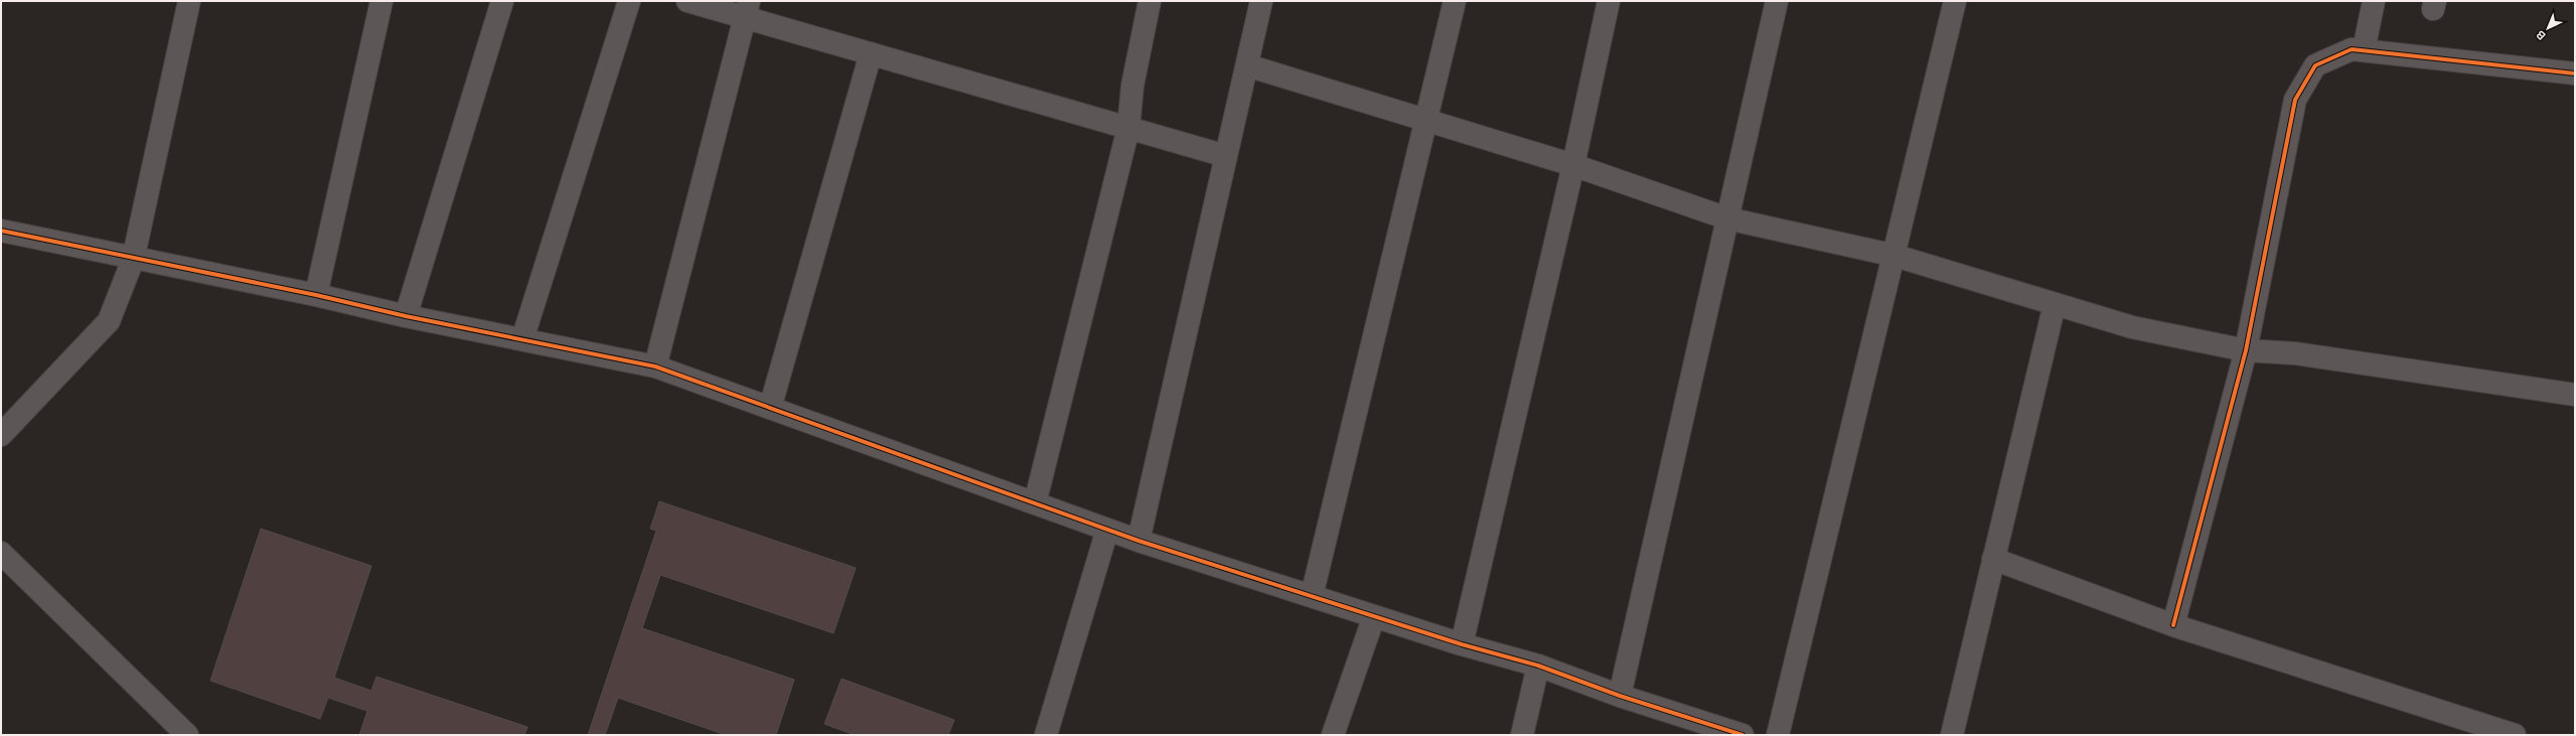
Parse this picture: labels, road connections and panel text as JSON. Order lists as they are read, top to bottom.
{
  "north": "bottom left"
}
